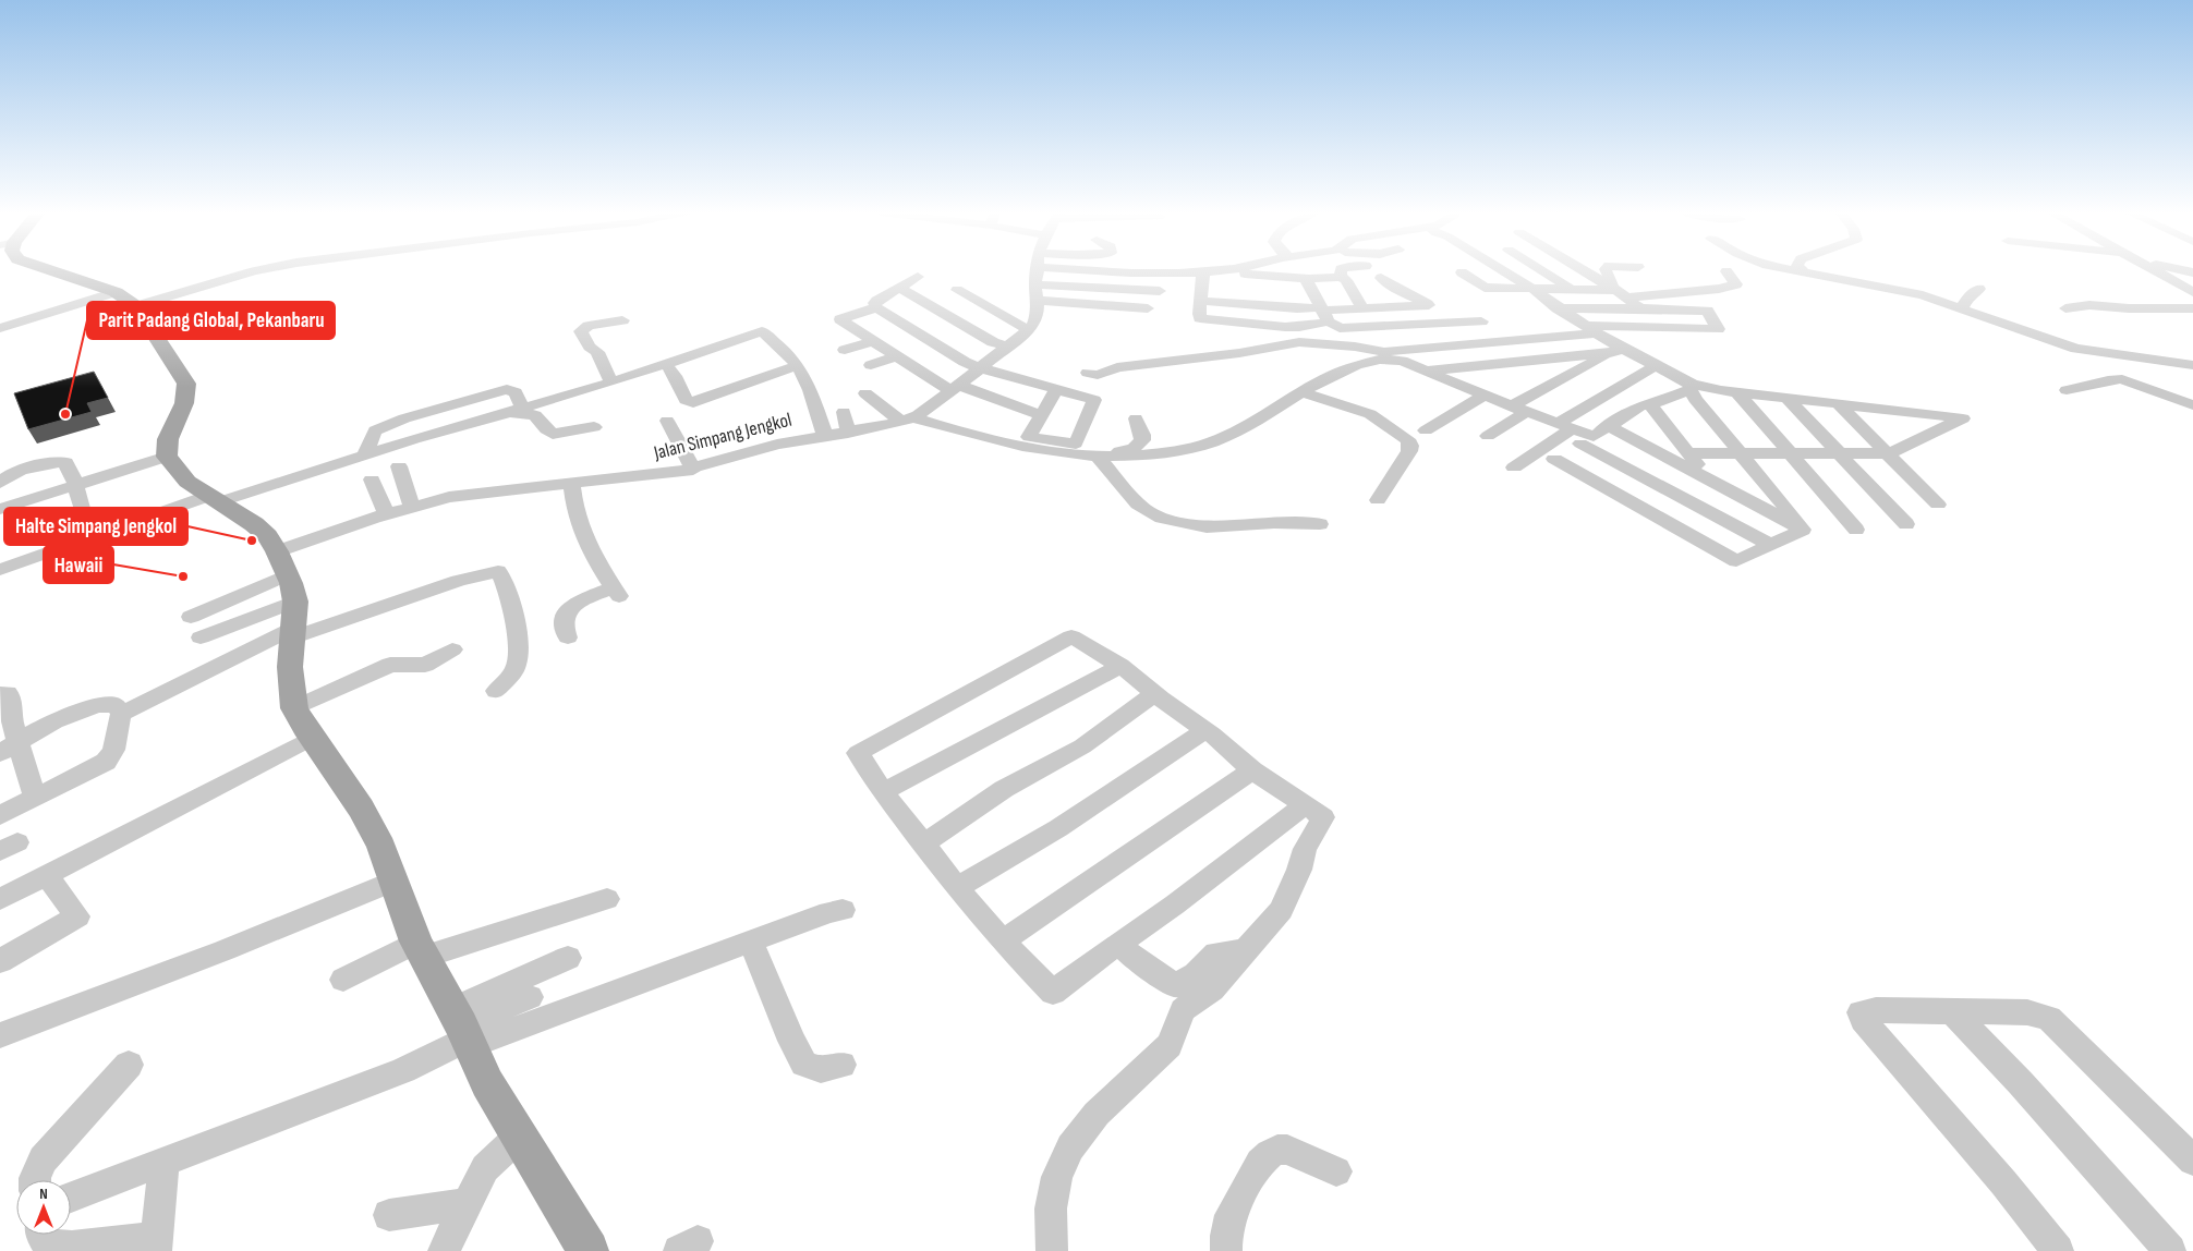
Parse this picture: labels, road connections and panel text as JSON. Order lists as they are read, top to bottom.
{
  "streets": {
    "street": ["Jalan Simpang Jengkol"]
  },
  "places": ["Parit Padang Global, Pekanbaru", "Halte Simpang Jengkol", "Hawaii"],
  "north": "top"
}
